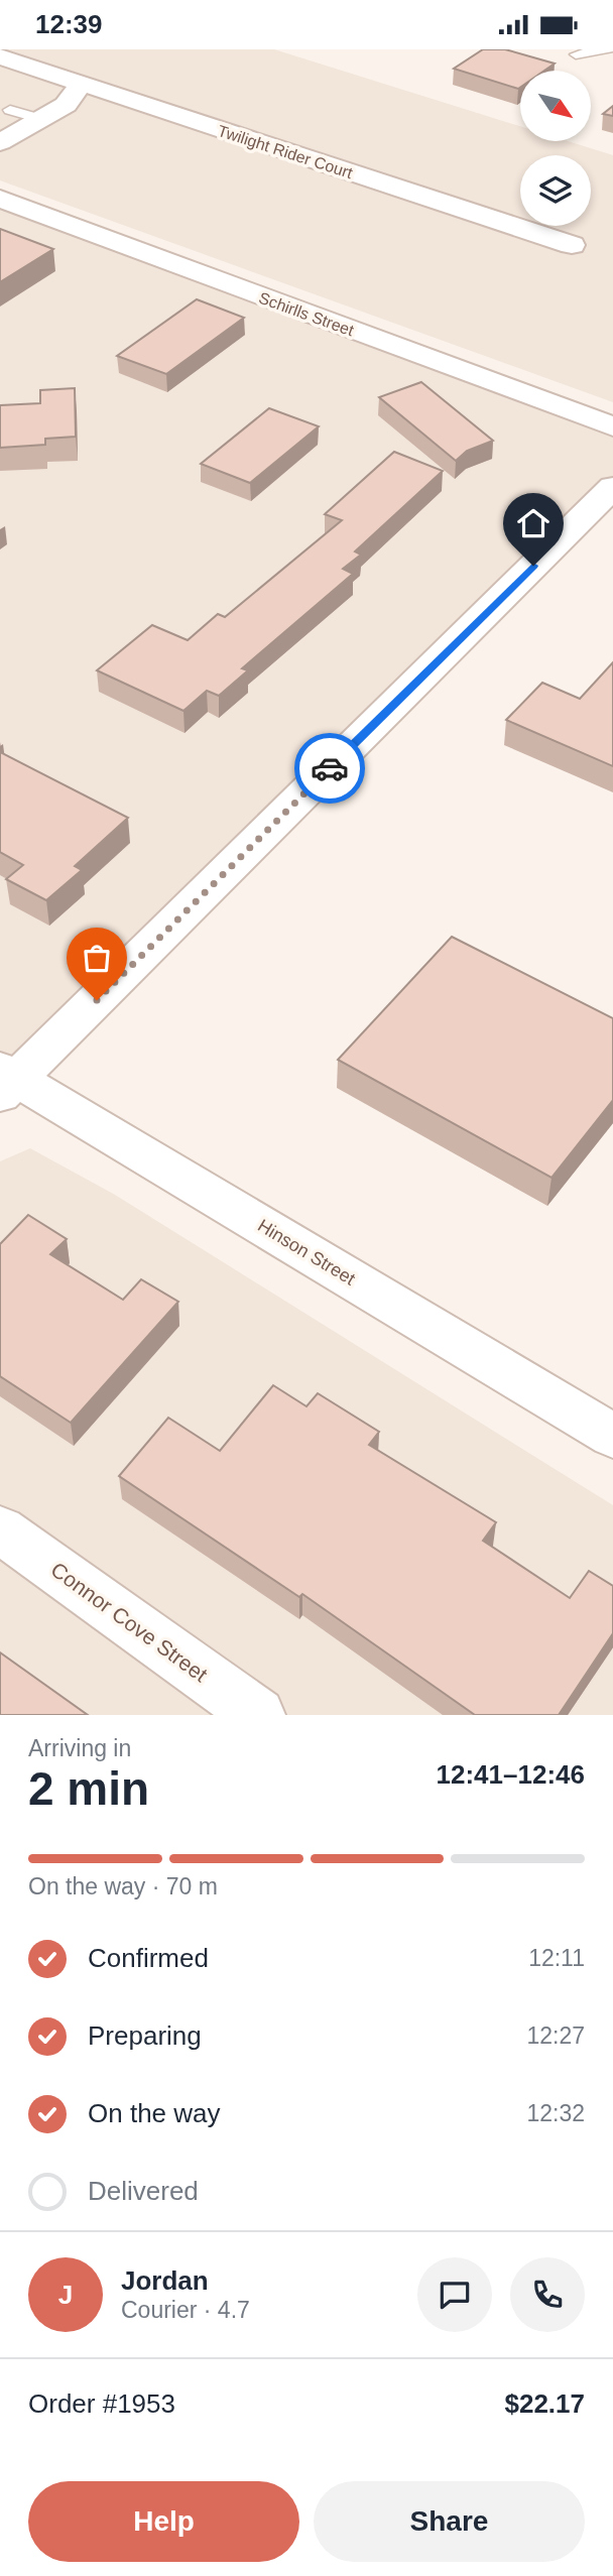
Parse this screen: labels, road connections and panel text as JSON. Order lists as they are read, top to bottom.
{
  "streets": {
    "street": [
      "Twilight Rider Court",
      "Schirlls Street",
      "Hinson Street",
      "Connor Cove Street"
    ]
  },
  "north": "bottom right",
  "page": {
    "status": "12:39",
    "heading": ["2 min", "Arriving in", "12:41–12:46"],
    "panel": [
      "Jordan",
      "Courier · 4.7",
      "Order #1953",
      "$22.17"
    ],
    "bar": "On the way · 70 m",
    "list": [
      ["Confirmed", "12:11"],
      ["Preparing", "12:27"],
      ["On the way", "12:32"],
      "Delivered"
    ],
    "round": "J",
    "buttons": ["Help", "Share"]
  }
}
